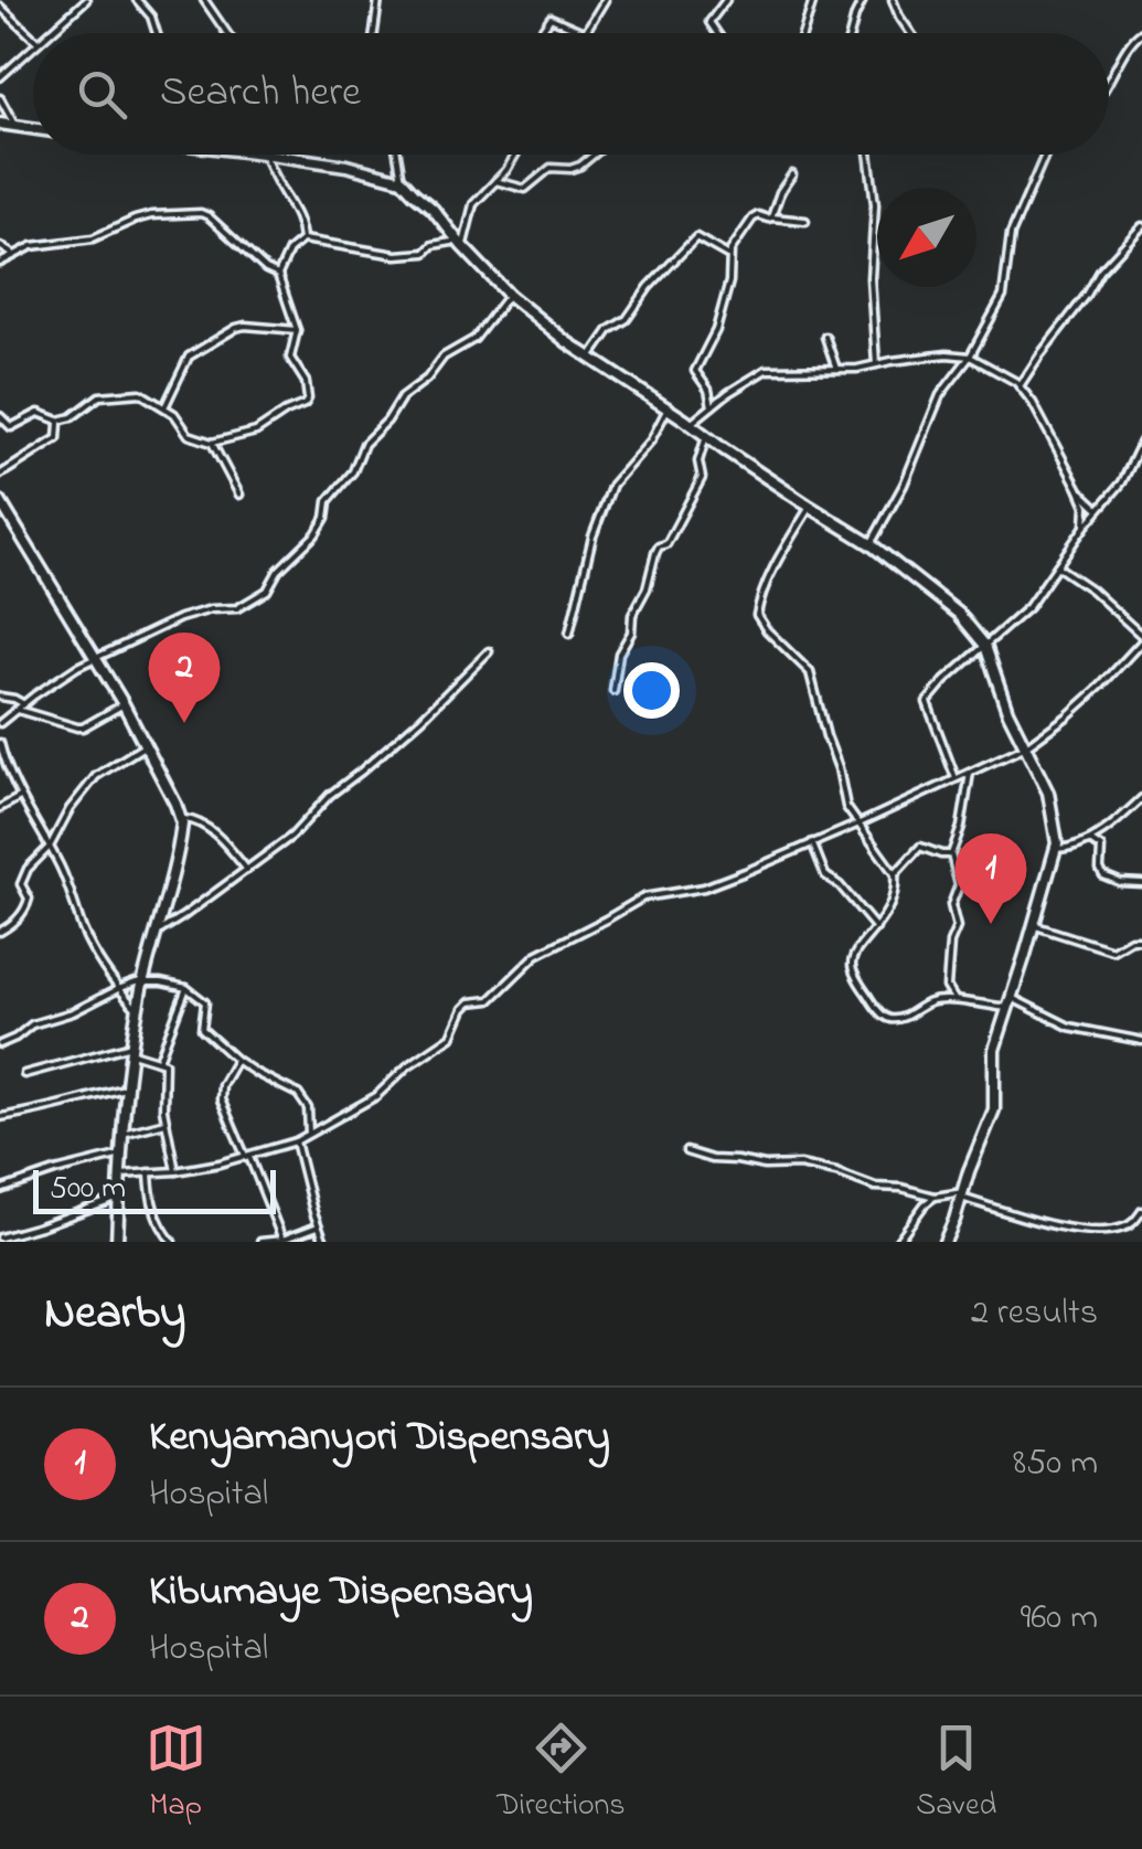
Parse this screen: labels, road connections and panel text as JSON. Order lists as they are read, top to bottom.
{
  "scale_bar": "500 m",
  "north": "bottom left",
  "page": {
    "search": "Search here",
    "pins": ["2", "1"],
    "scale": "500 m",
    "heading": ["Nearby", "2 results"],
    "list": [
      {
        "mark": "1",
        "name": "Kenyamanyori Dispensary",
        "note": "Hospital",
        "value": "850 m"
      },
      {
        "mark": "2",
        "name": "Kibumaye Dispensary",
        "note": "Hospital",
        "value": "960 m"
      }
    ],
    "nav": ["Map", "Directions", "Saved"]
  }
}
